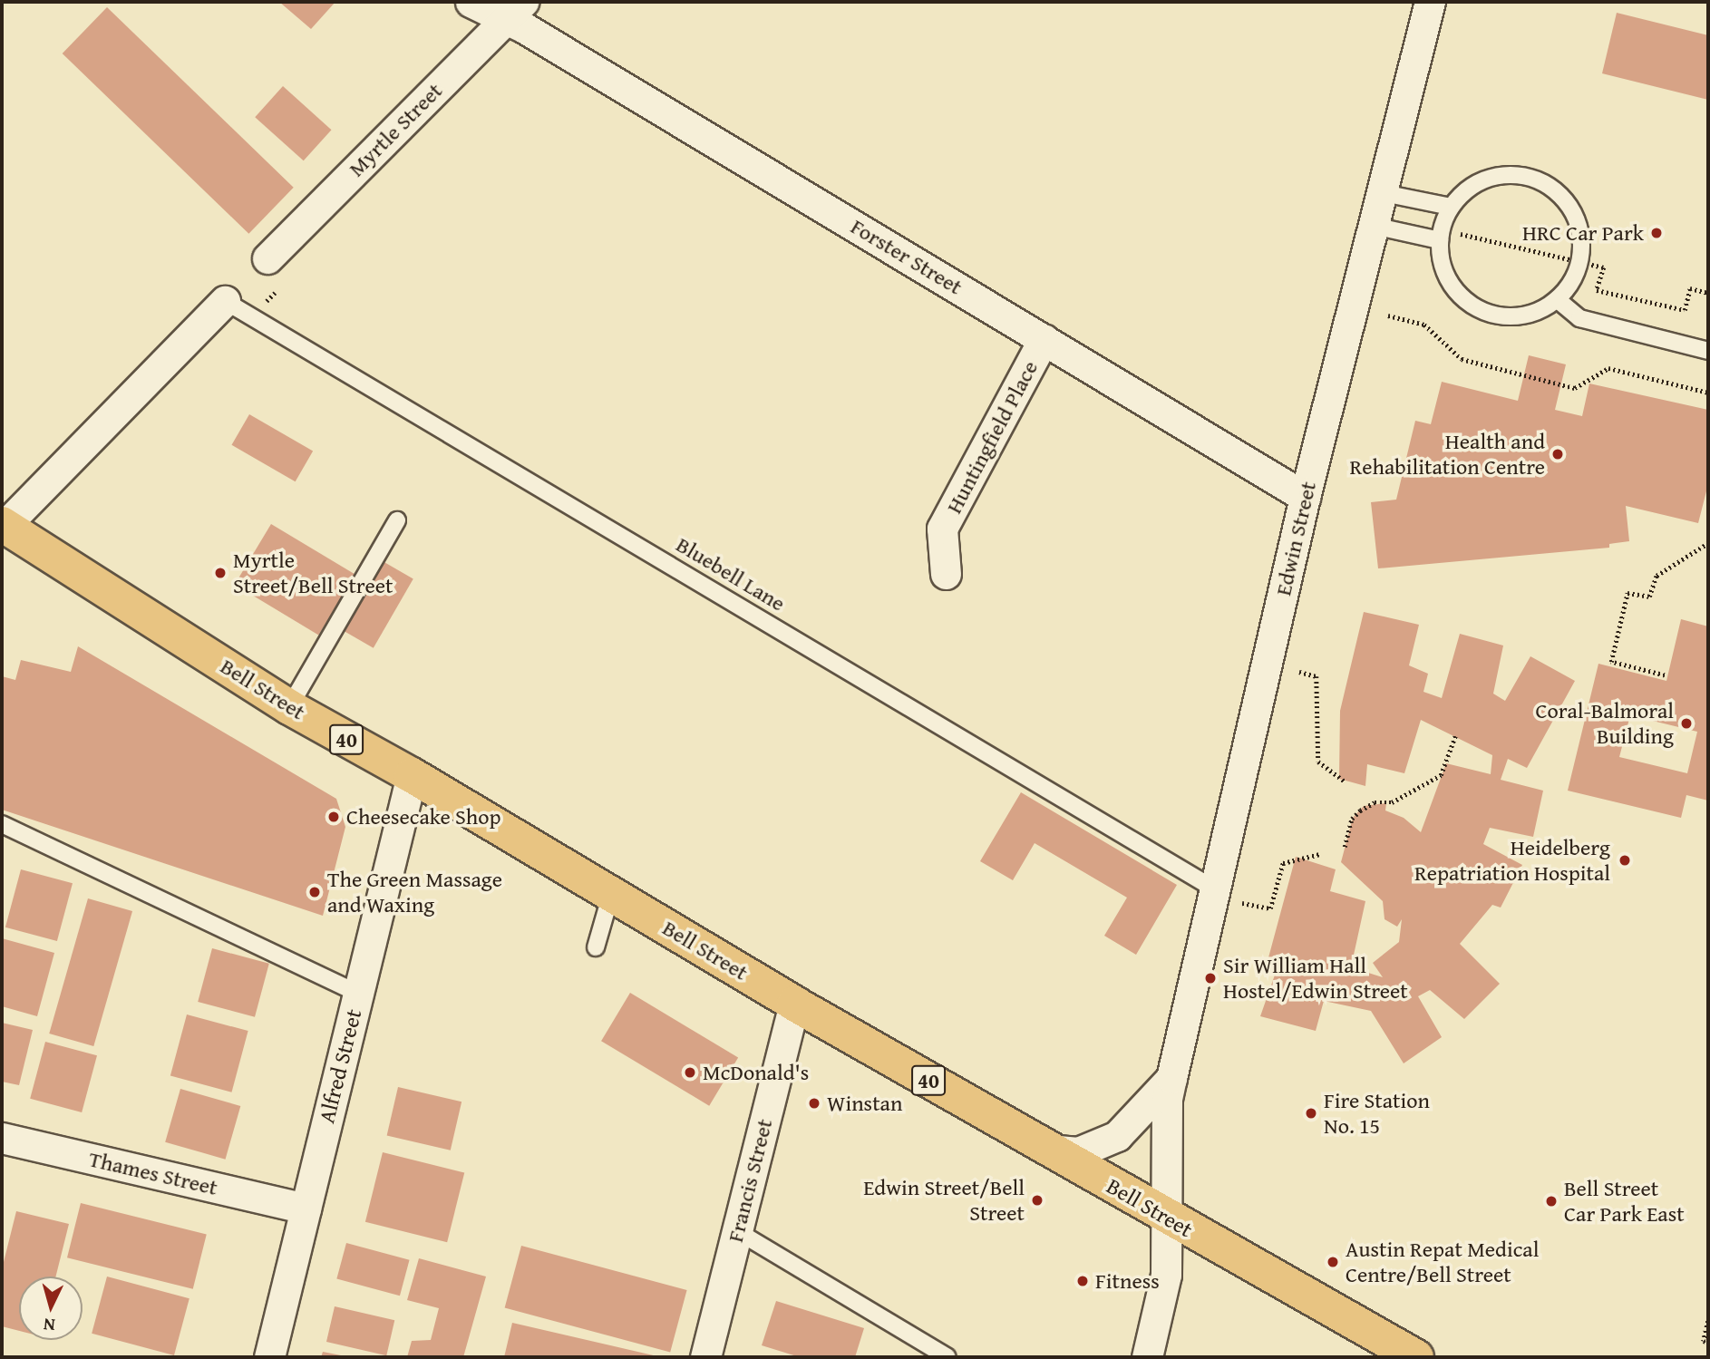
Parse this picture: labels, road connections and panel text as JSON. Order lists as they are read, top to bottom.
{
  "streets": {
    "highway": ["Bell Street", "40"],
    "street": [
      "Myrtle Street",
      "Forster Street",
      "Huntingfield Place",
      "Edwin Street",
      "Alfred Street",
      "Thames Street",
      "Francis Street"
    ],
    "lane": ["Bluebell Lane"]
  },
  "crossings": [
    ["Myrtle Street", "Forster Street"],
    ["Forster Street", "Huntingfield Place"],
    ["Forster Street", "Edwin Street"],
    ["Edwin Street", "Bluebell Lane"],
    ["Edwin Street", "Bell Street"],
    ["Bell Street", "Alfred Street"],
    ["Bell Street", "Francis Street"],
    ["Alfred Street", "Thames Street"]
  ],
  "places": [
    "HRC Car Park",
    "Health and Rehabilitation Centre",
    "Myrtle Street/Bell Street",
    "Coral-Balmoral Building",
    "Cheesecake Shop",
    "Heidelberg Repatriation Hospital",
    "The Green Massage and Waxing",
    "Sir William Hall Hostel/Edwin Street",
    "McDonald's",
    "Winstan",
    "Fire Station No. 15",
    "Edwin Street/Bell Street",
    "Bell Street Car Park East",
    "Austin Repat Medical Centre/Bell Street",
    "Fitness"
  ],
  "north": "bottom"
}
